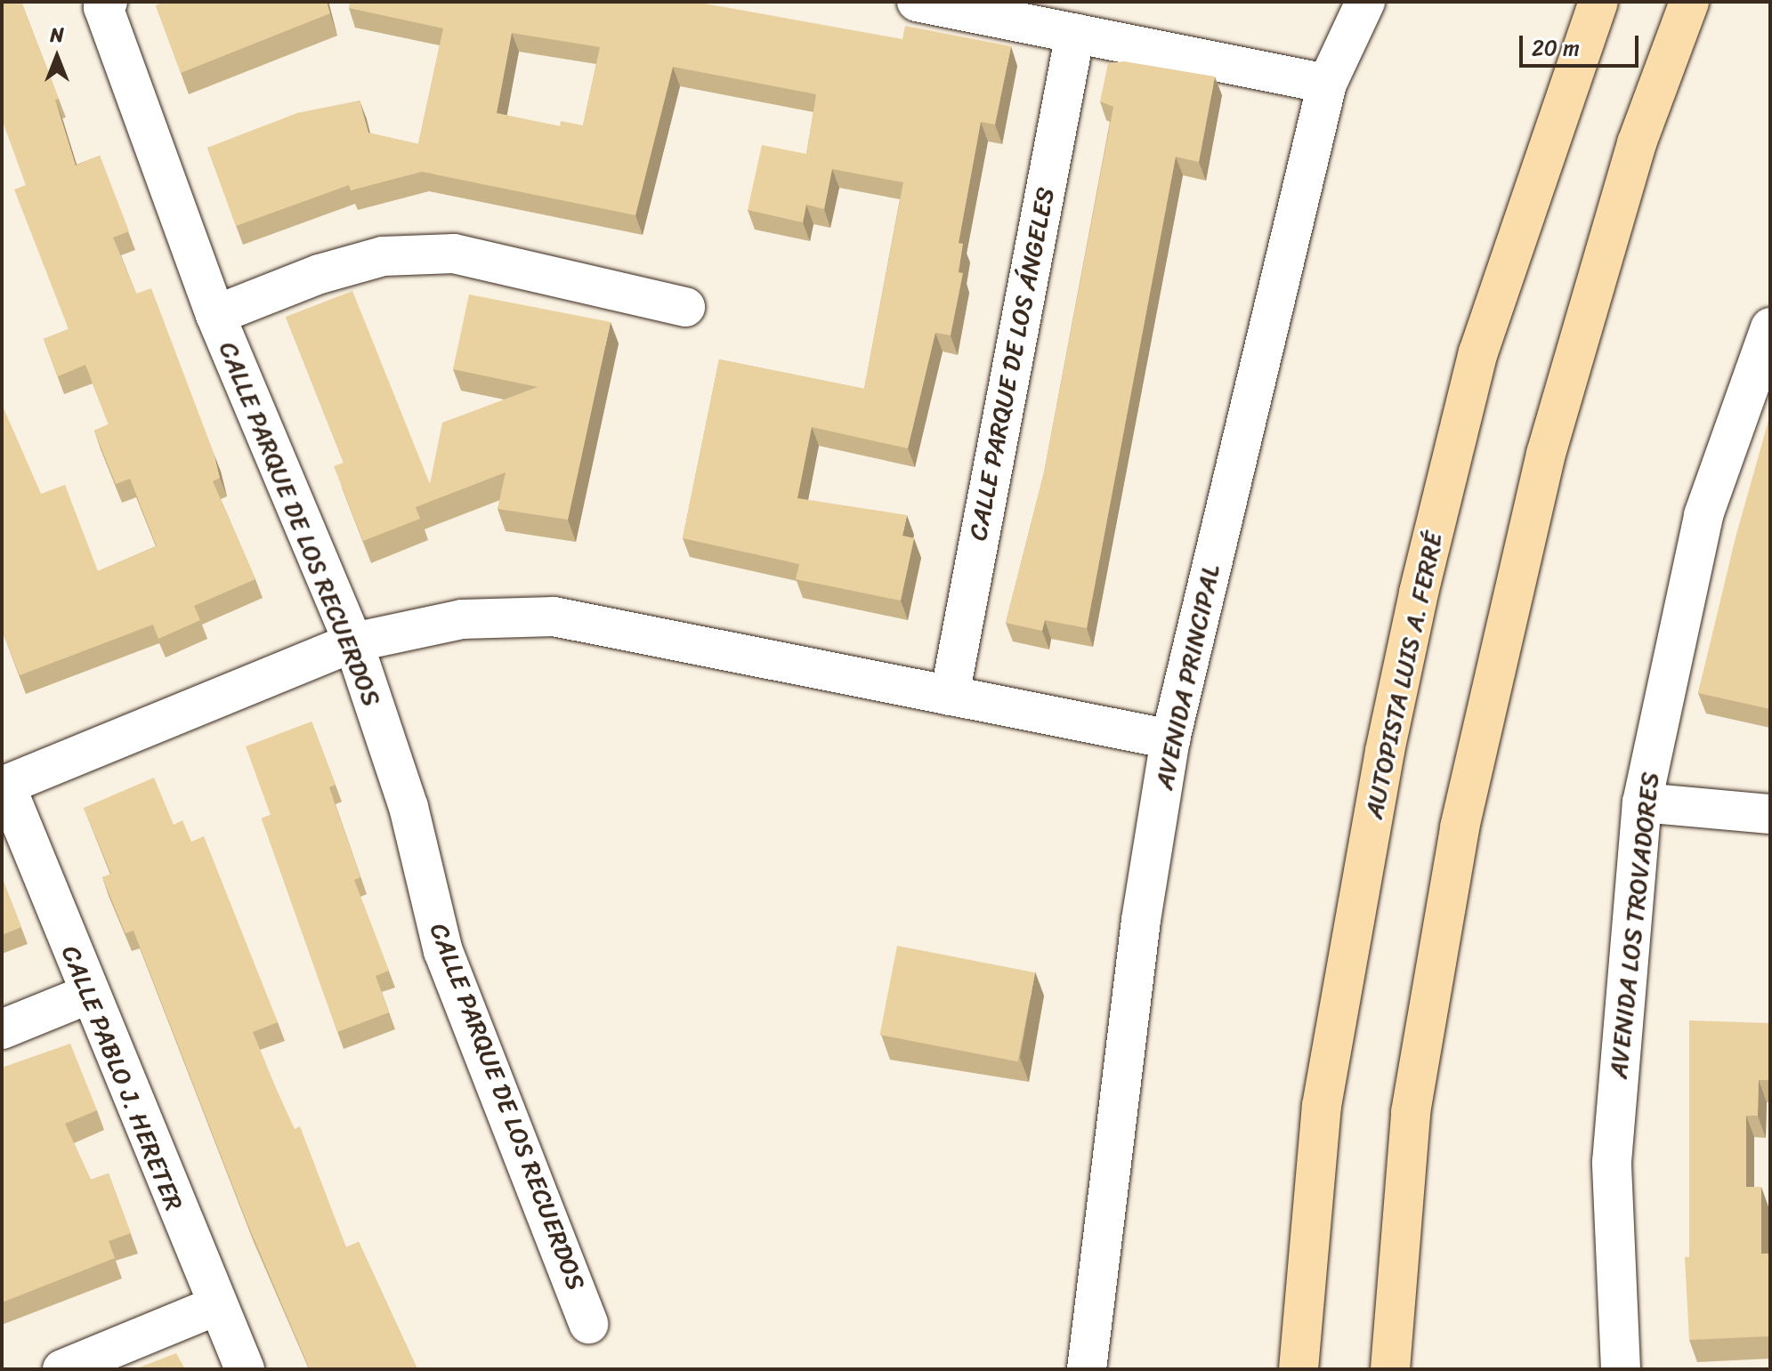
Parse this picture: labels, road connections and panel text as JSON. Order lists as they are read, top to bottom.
{
  "streets": {
    "highway": ["AUTOPISTA LUIS A. FERRÉ"],
    "street": [
      "CALLE PARQUE DE LOS ÁNGELES",
      "CALLE PARQUE DE LOS RECUERDOS",
      "AVENIDA PRINCIPAL",
      "AVENIDA LOS TROVADORES",
      "CALLE PABLO J. HERETER"
    ]
  },
  "scale_bar": "20 m",
  "north": "top"
}
